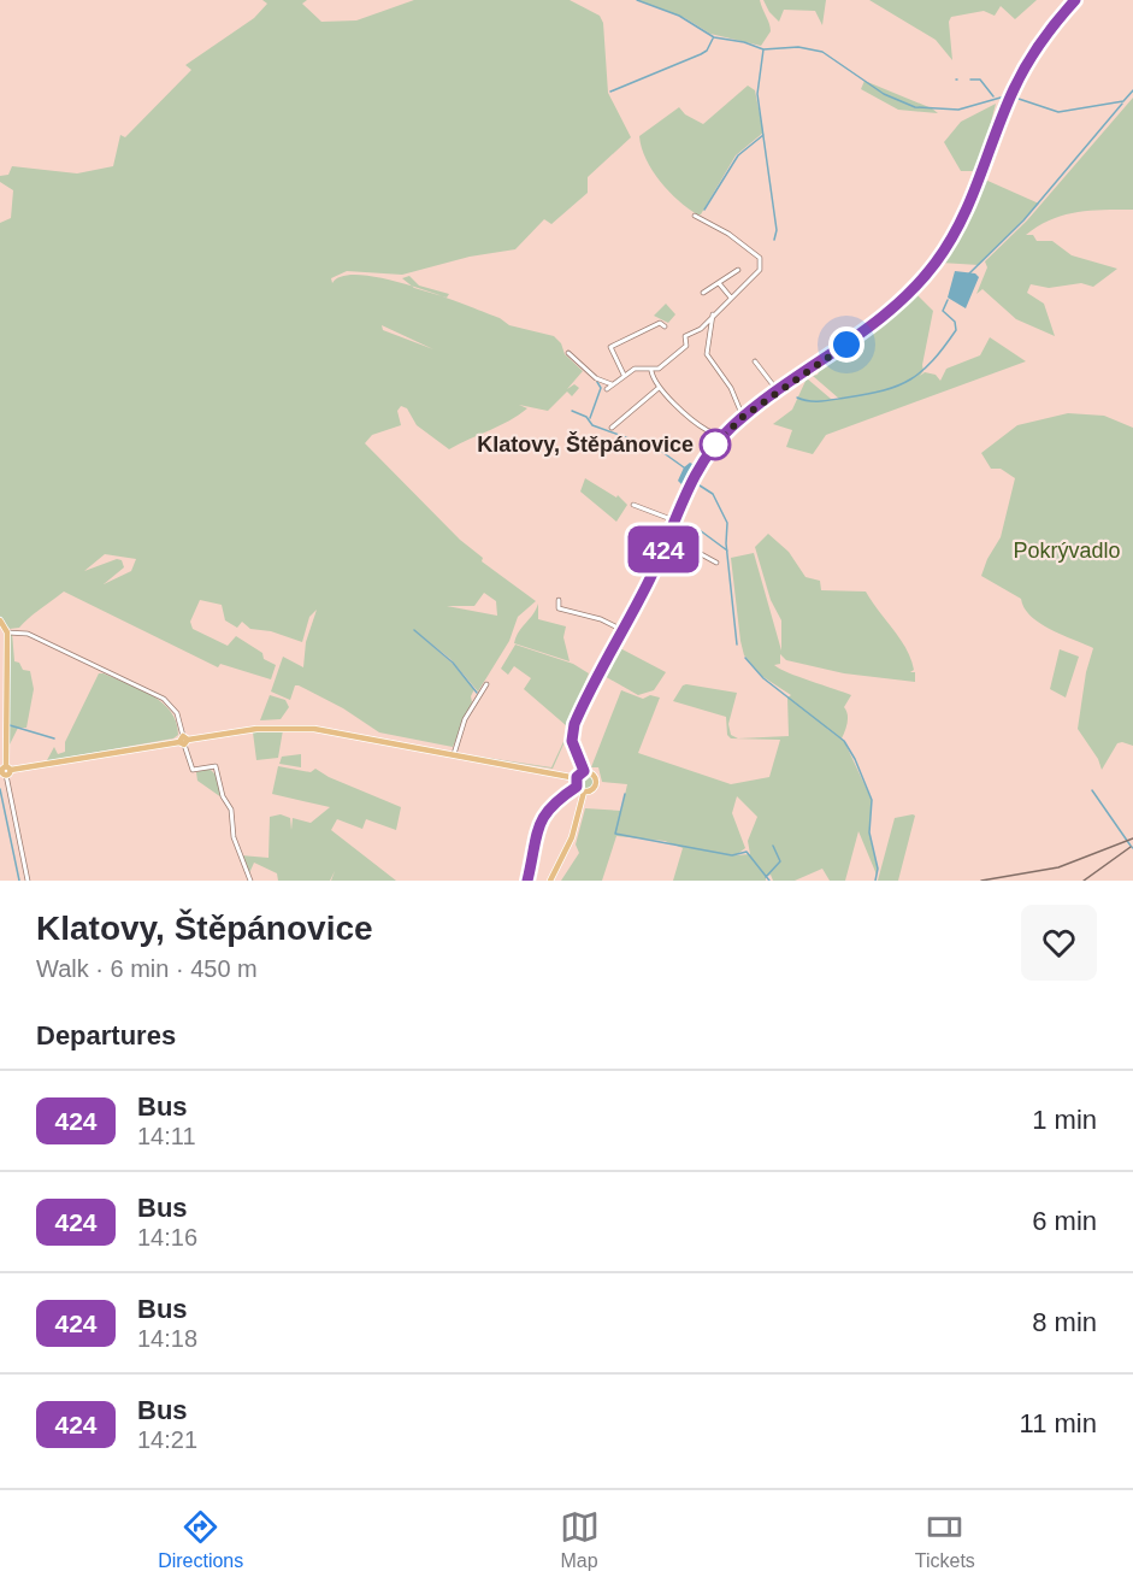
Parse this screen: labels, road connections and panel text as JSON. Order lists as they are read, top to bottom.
{
  "parks": ["Pokrývadlo"],
  "places": ["Klatovy, Štěpánovice"],
  "lines": ["bus line 424"],
  "page": {
    "on_map": "424",
    "heading": [
      ["Klatovy, Štěpánovice", "Walk · 6 min · 450 m"],
      "Departures"
    ],
    "list": [
      {
        "mark": "424",
        "name": "Bus",
        "note": "14:11",
        "value": "1 min"
      },
      {
        "mark": "424",
        "name": "Bus",
        "note": "14:16",
        "value": "6 min"
      },
      {
        "mark": "424",
        "name": "Bus",
        "note": "14:18",
        "value": "8 min"
      },
      {
        "mark": "424",
        "name": "Bus",
        "note": "14:21",
        "value": "11 min"
      }
    ],
    "tabs": ["Directions", "Map", "Tickets"]
  }
}
